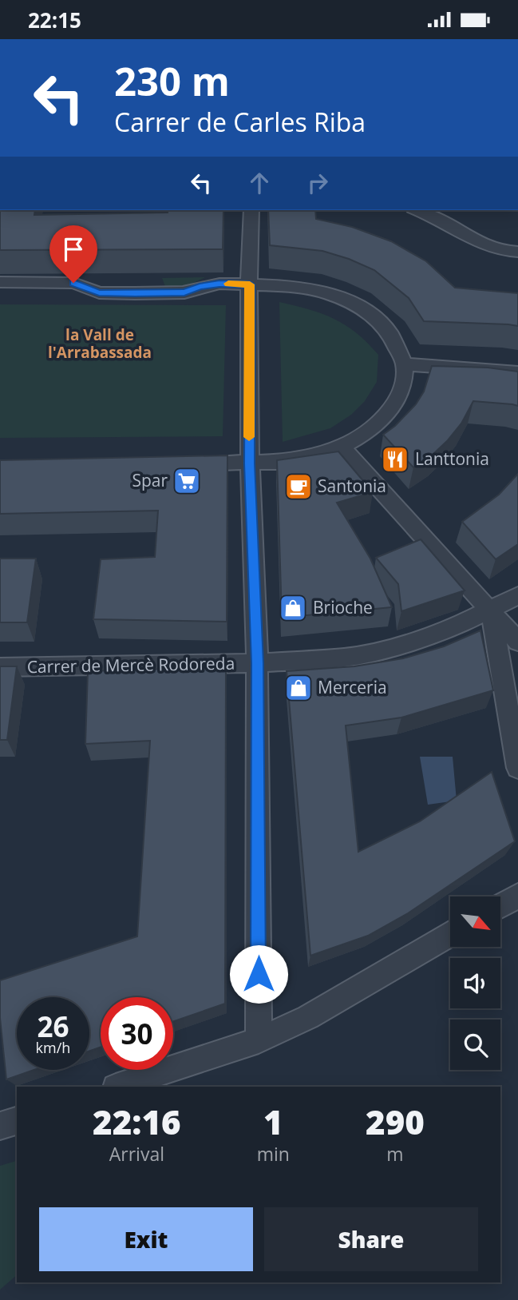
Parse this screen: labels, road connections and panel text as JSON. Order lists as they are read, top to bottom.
{
  "streets": {
    "street": ["Carrer de Mercè Rodoreda"]
  },
  "districts": ["la Vall de l'Arrabassada"],
  "places": {
    "restaurant": ["Lanttonia"],
    "supermarket": ["Spar"],
    "cafe": ["Santonia"],
    "shop": ["Brioche", "Merceria"]
  },
  "north": "bottom right",
  "page": {
    "status": "22:15",
    "turn": ["230 m", "Carrer de Carles Riba"],
    "speed": "26 km/h",
    "limit": "30",
    "eta": [
      "22:16",
      "Arrival",
      "1",
      "min",
      "290",
      "m"
    ],
    "buttons": ["Exit", "Share"]
  }
}
